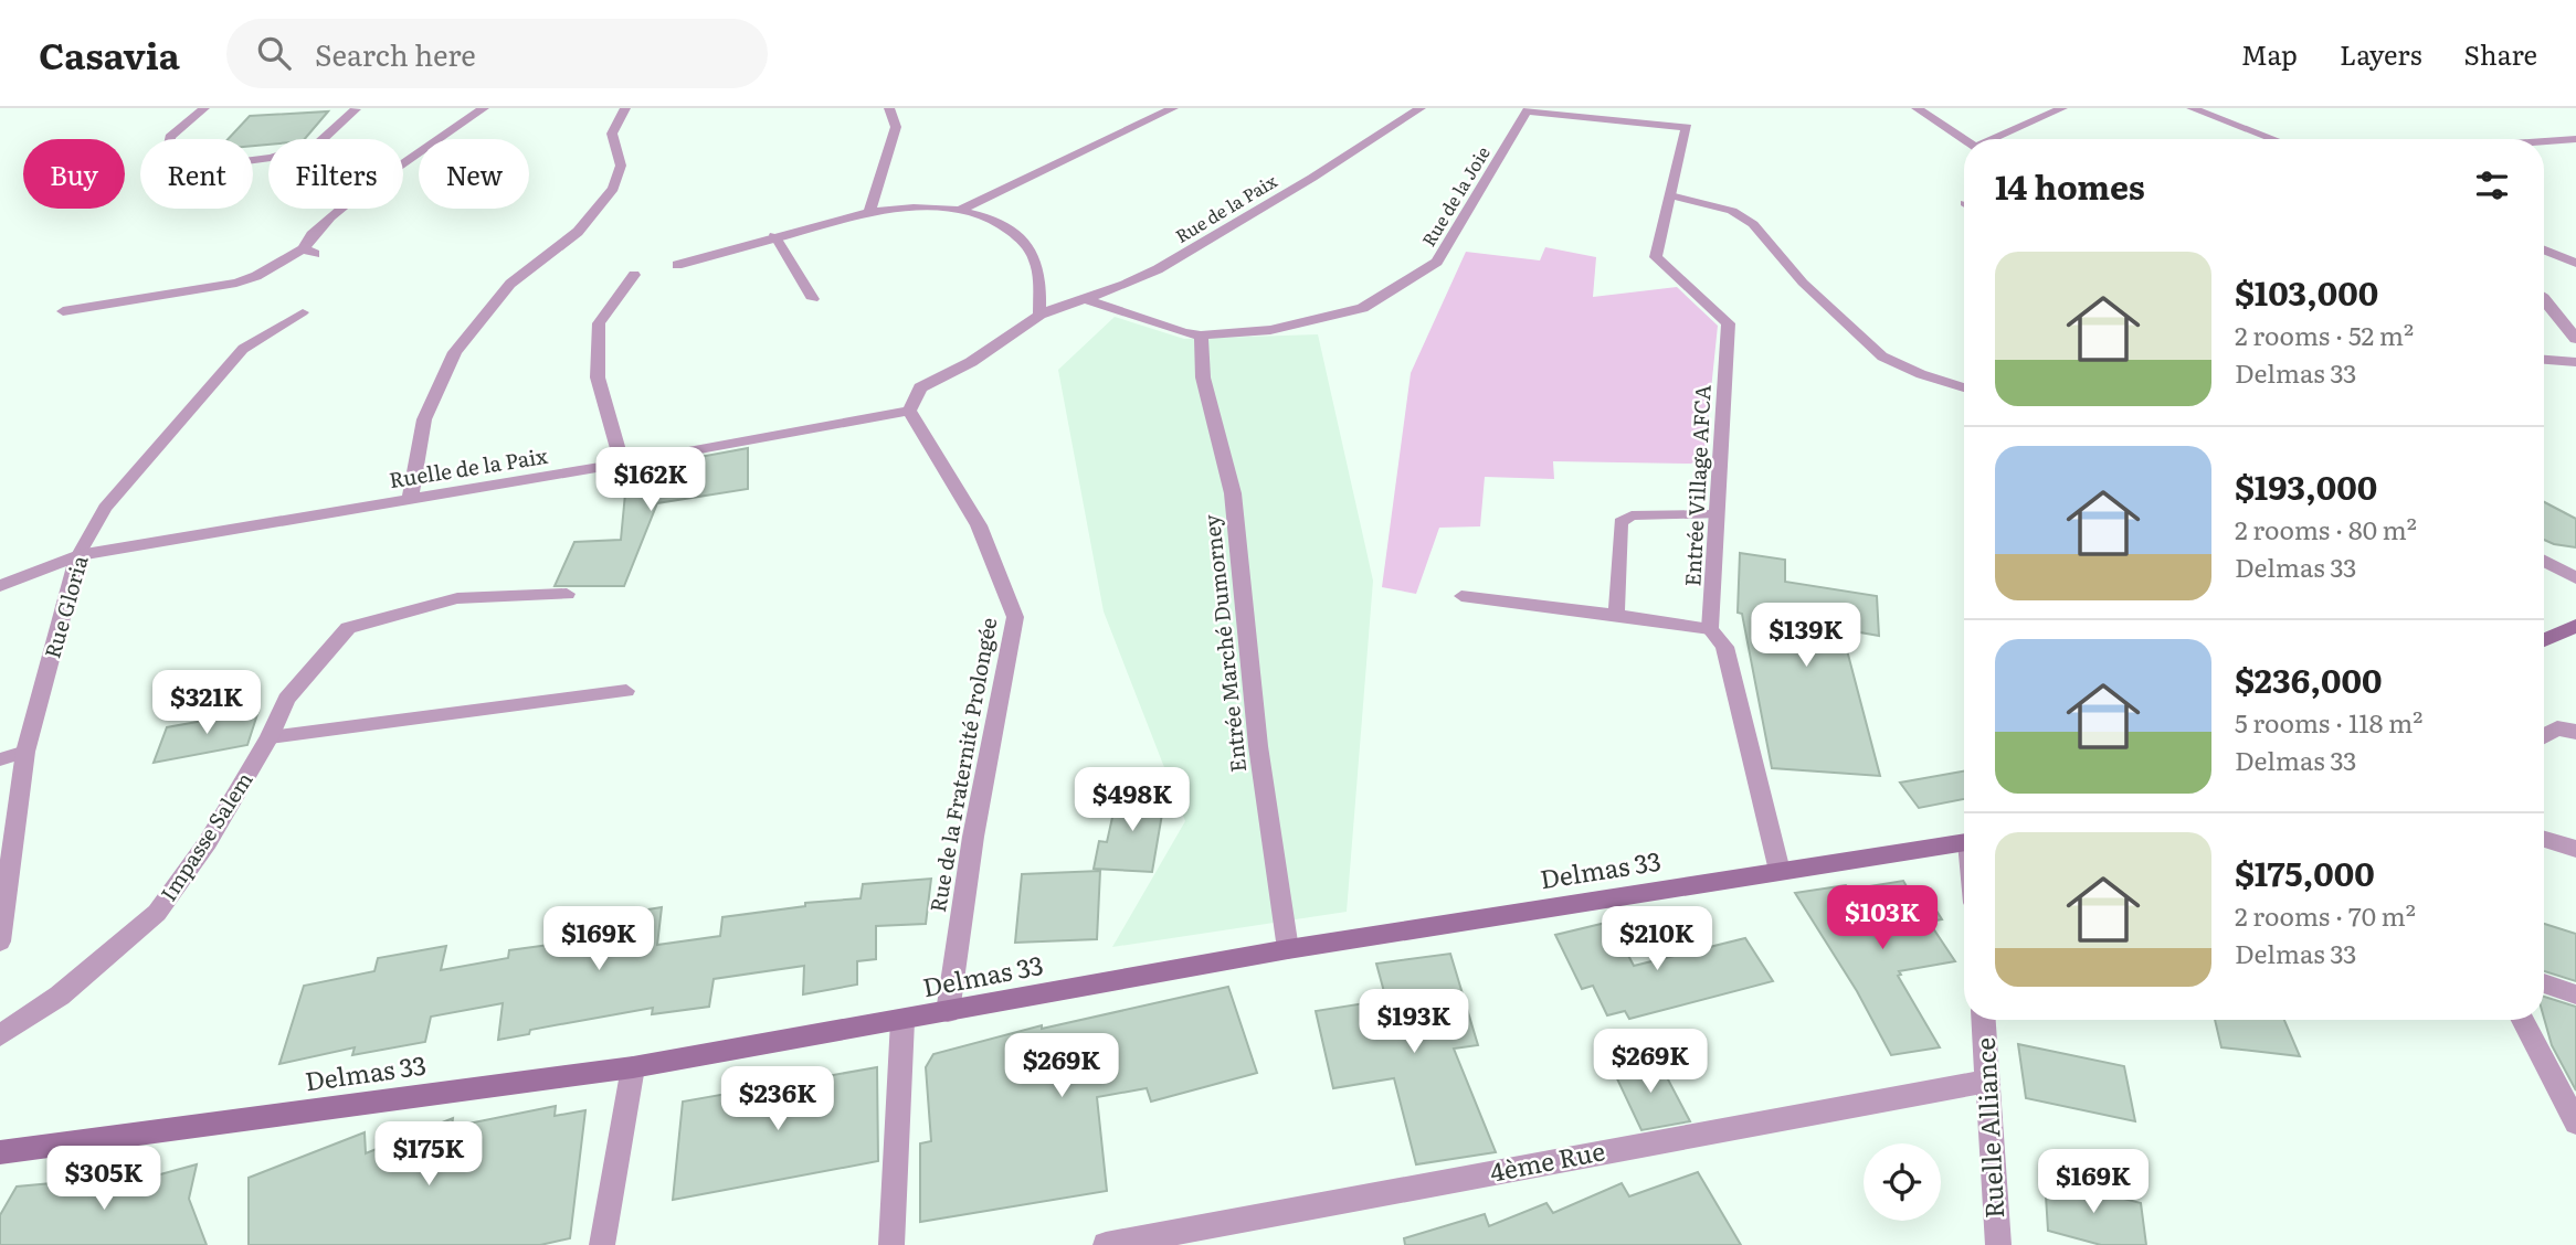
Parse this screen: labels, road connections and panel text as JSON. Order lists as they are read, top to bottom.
{
  "streets": {
    "main road": ["Delmas 33"],
    "street": [
      "Rue de la Joie",
      "Rue de la Paix",
      "Ruelle de la Paix",
      "Entrée Village AFCA",
      "Rue Gloria",
      "Entrée Marché Dumorney",
      "Rue de la Fraternité Prolongée",
      "Impasse Salem",
      "Ruelle Alliance",
      "4ème Rue"
    ]
  },
  "crossings": [
    ["Rue de la Joie", "Rue de la Paix"],
    ["Rue de la Joie", "Entrée Village AFCA"],
    ["Rue de la Joie", "Entrée Marché Dumorney"],
    ["Rue de la Paix", "Ruelle de la Paix"],
    ["Rue de la Paix", "Rue de la Fraternité Prolongée"],
    ["Ruelle de la Paix", "Rue Gloria"],
    ["Ruelle de la Paix", "Rue de la Fraternité Prolongée"],
    ["Entrée Marché Dumorney", "Delmas 33"],
    ["Rue de la Fraternité Prolongée", "Delmas 33"],
    ["Ruelle Alliance", "4ème Rue"]
  ],
  "page": {
    "header": "Casavia",
    "search": "Search here",
    "nav": ["Map", "Layers", "Share"],
    "chip": [
      "Buy",
      "Rent",
      "Filters",
      "New"
    ],
    "heading": "14 homes",
    "list": [
      {
        "name": "$103,000",
        "note": "2 rooms · 52 m² · Delmas 33"
      },
      {
        "name": "$193,000",
        "note": "2 rooms · 80 m² · Delmas 33"
      },
      {
        "name": "$236,000",
        "note": "5 rooms · 118 m² · Delmas 33"
      },
      {
        "name": "$175,000",
        "note": "2 rooms · 70 m² · Delmas 33"
      }
    ],
    "price": [
      "$162K",
      "$139K",
      "$321K",
      "$498K",
      "$103K",
      "$169K",
      "$210K",
      "$193K",
      "$269K",
      "$269K",
      "$236K",
      "$175K",
      "$305K",
      "$169K"
    ]
  }
}
